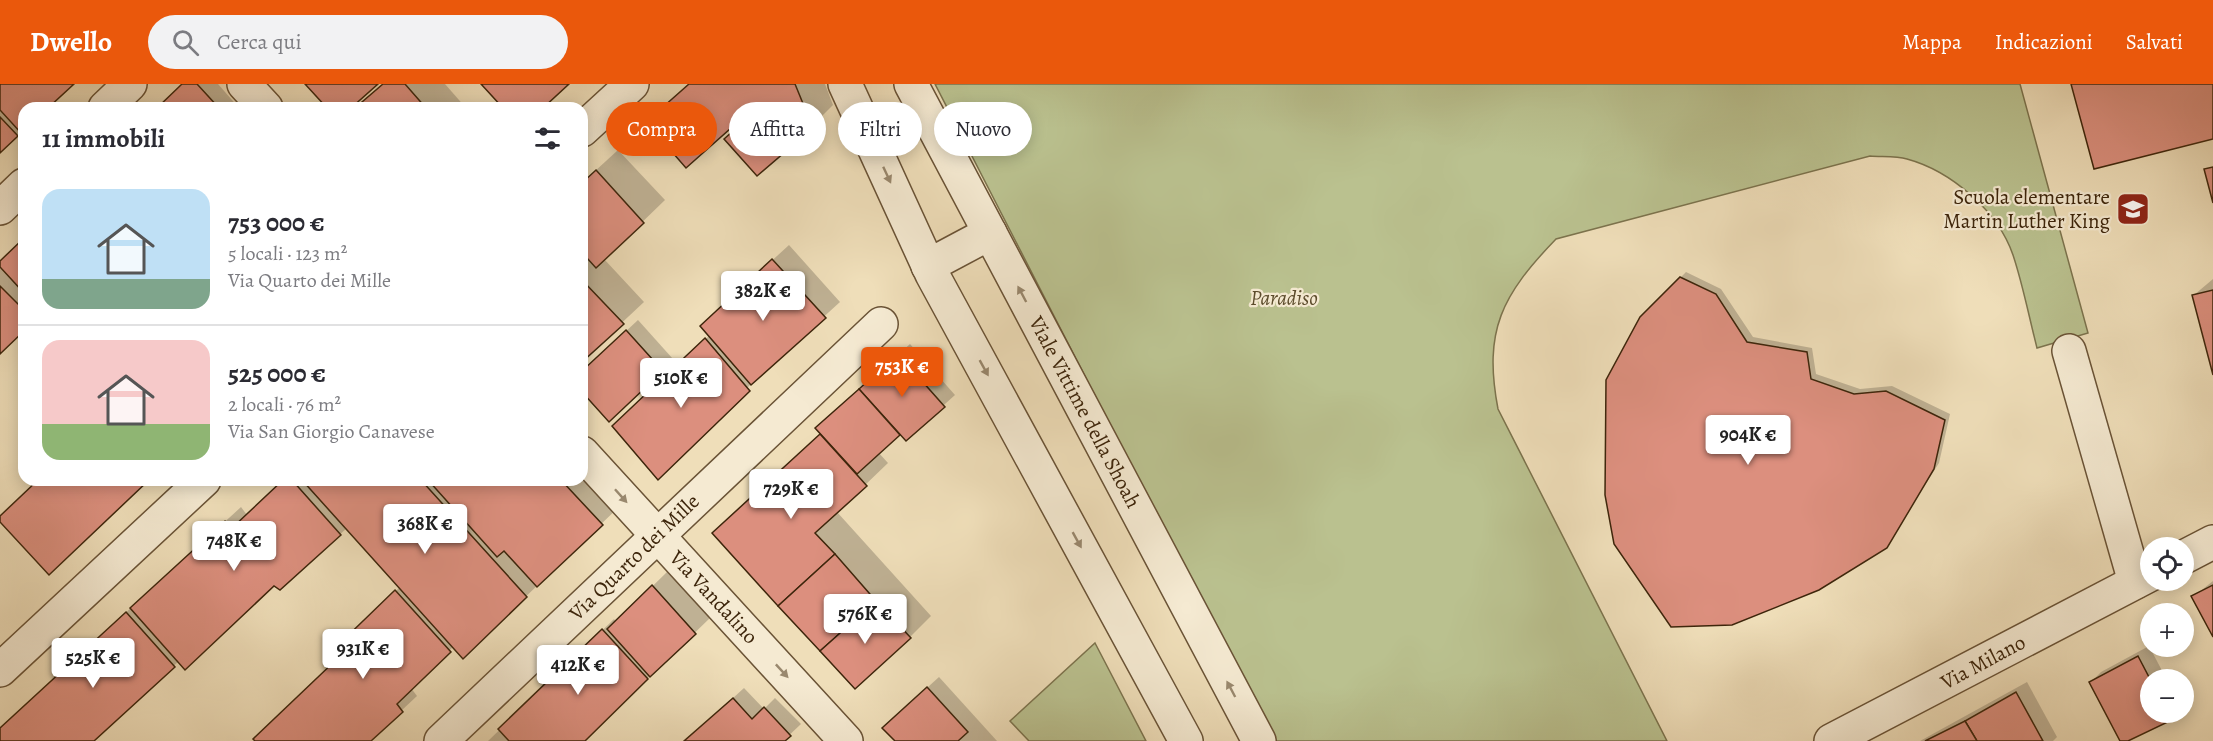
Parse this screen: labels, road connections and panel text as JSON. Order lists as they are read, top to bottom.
{
  "streets": {
    "street": [
      "Viale Vittime della Shoah",
      "Via Quarto dei Mille",
      "Via Vandalino",
      "Via Milano"
    ]
  },
  "crossings": [
    ["Via Quarto dei Mille", "Via Vandalino"]
  ],
  "one_way": ["Via Vandalino"],
  "parks": ["Paradiso"],
  "places": {
    "school or university": ["Scuola elementare Martin Luther King"]
  },
  "page": {
    "header": "Dwello",
    "search": "Cerca qui",
    "nav": ["Mappa", "Indicazioni", "Salvati"],
    "chip": [
      "Compra",
      "Affitta",
      "Filtri",
      "Nuovo"
    ],
    "heading": "11 immobili",
    "list": [
      {
        "name": "753 000 €",
        "note": "5 locali · 123 m² · Via Quarto dei Mille"
      },
      {
        "name": "525 000 €",
        "note": "2 locali · 76 m² · Via San Giorgio Canavese"
      }
    ],
    "price": [
      "382K €",
      "753K €",
      "510K €",
      "904K €",
      "729K €",
      "368K €",
      "748K €",
      "576K €",
      "931K €",
      "525K €",
      "412K €"
    ],
    "map_buttons": ["+", "−"]
  }
}
